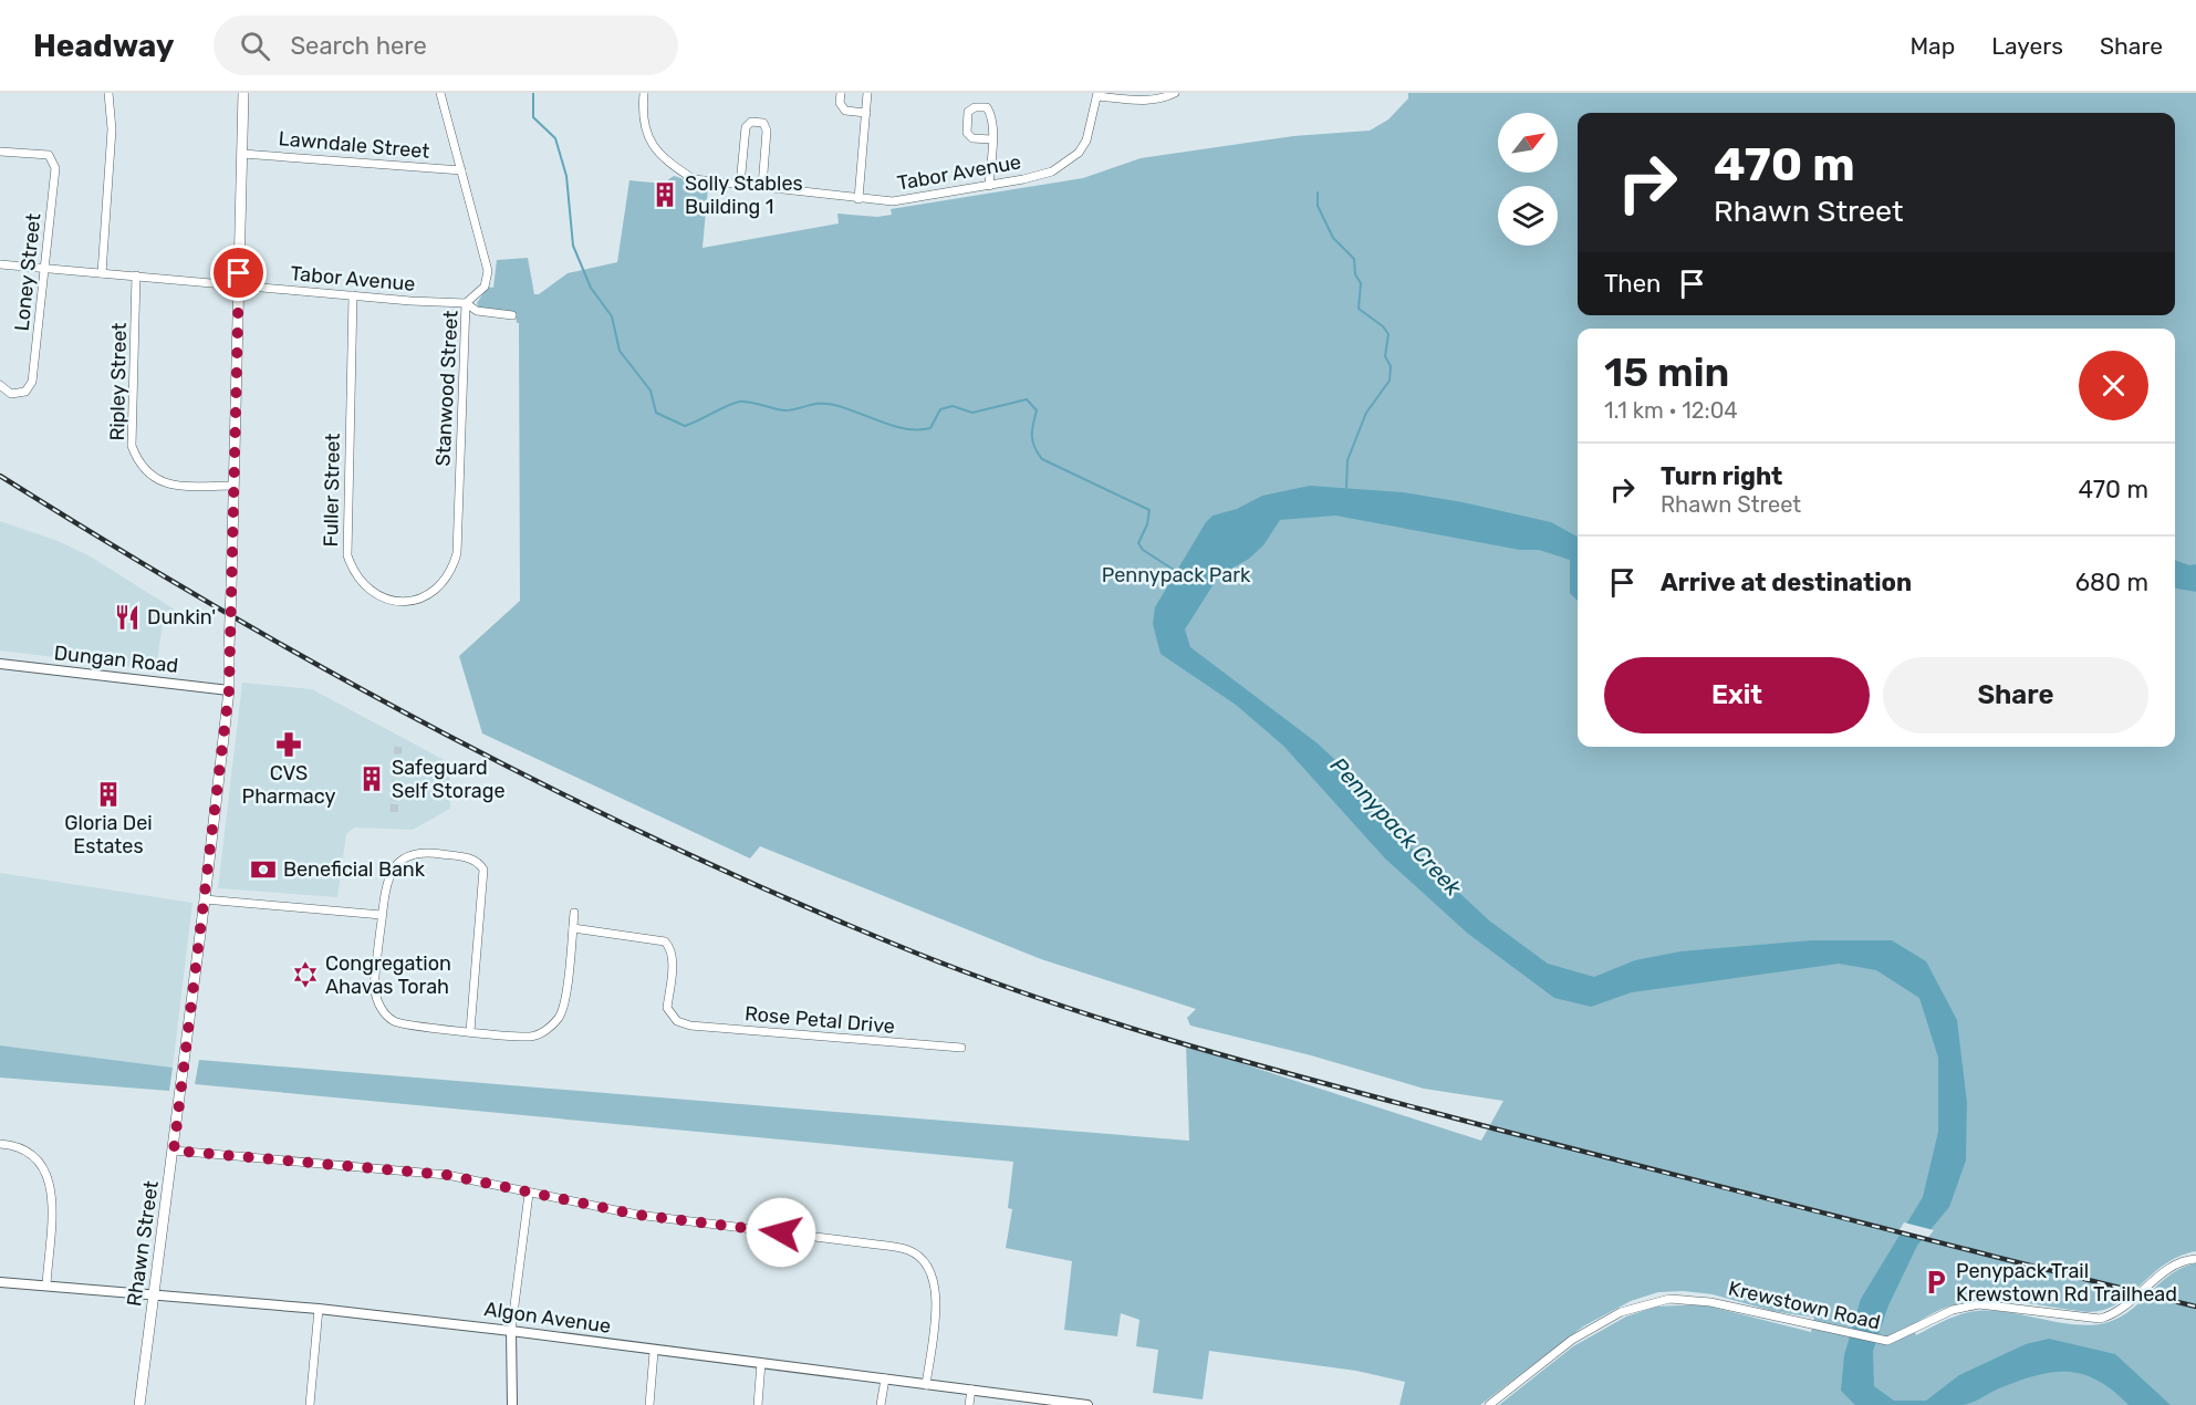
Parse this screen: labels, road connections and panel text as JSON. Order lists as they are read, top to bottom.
{
  "streets": {
    "main road": ["Rhawn Street"],
    "street": [
      "Lawndale Street",
      "Tabor Avenue",
      "Loney Street",
      "Ripley Street",
      "Stanwood Street",
      "Fuller Street",
      "Dungan Road",
      "Rose Petal Drive",
      "Krewstown Road",
      "Algon Avenue"
    ]
  },
  "crossings": [
    ["Lawndale Street", "Stanwood Street"],
    ["Lawndale Street", "Rhawn Street"],
    ["Tabor Avenue", "Loney Street"],
    ["Tabor Avenue", "Ripley Street"],
    ["Tabor Avenue", "Stanwood Street"],
    ["Tabor Avenue", "Fuller Street"],
    ["Tabor Avenue", "Rhawn Street"],
    ["Ripley Street", "Rhawn Street"],
    ["Stanwood Street", "Fuller Street"],
    ["Dungan Road", "Rhawn Street"],
    ["Rhawn Street", "Algon Avenue"]
  ],
  "water": ["Pennypack Creek"],
  "parks": ["Pennypack Park"],
  "places": {
    "building": ["Solly Stables Building 1", "Safeguard Self Storage", "Gloria Dei Estates"],
    "restaurant": ["Dunkin'"],
    "pharmacy": ["CVS Pharmacy"],
    "bank": ["Beneficial Bank"],
    "synagogue": ["Congregation Ahavas Torah"],
    "parking": ["Penypack Trail Krewstown Rd Trailhead"]
  },
  "north": "top right",
  "page": {
    "header": "Headway",
    "search": "Search here",
    "nav": ["Map", "Layers", "Share"],
    "turn": ["470 m", "Rhawn Street"],
    "then": "Then",
    "heading": ["15 min", "1.1 km · 12:04"],
    "list": [
      {
        "name": "Turn right",
        "note": "Rhawn Street",
        "value": "470 m"
      },
      {
        "name": "Arrive at destination",
        "value": "680 m"
      }
    ],
    "buttons": ["Exit", "Share"]
  }
}
